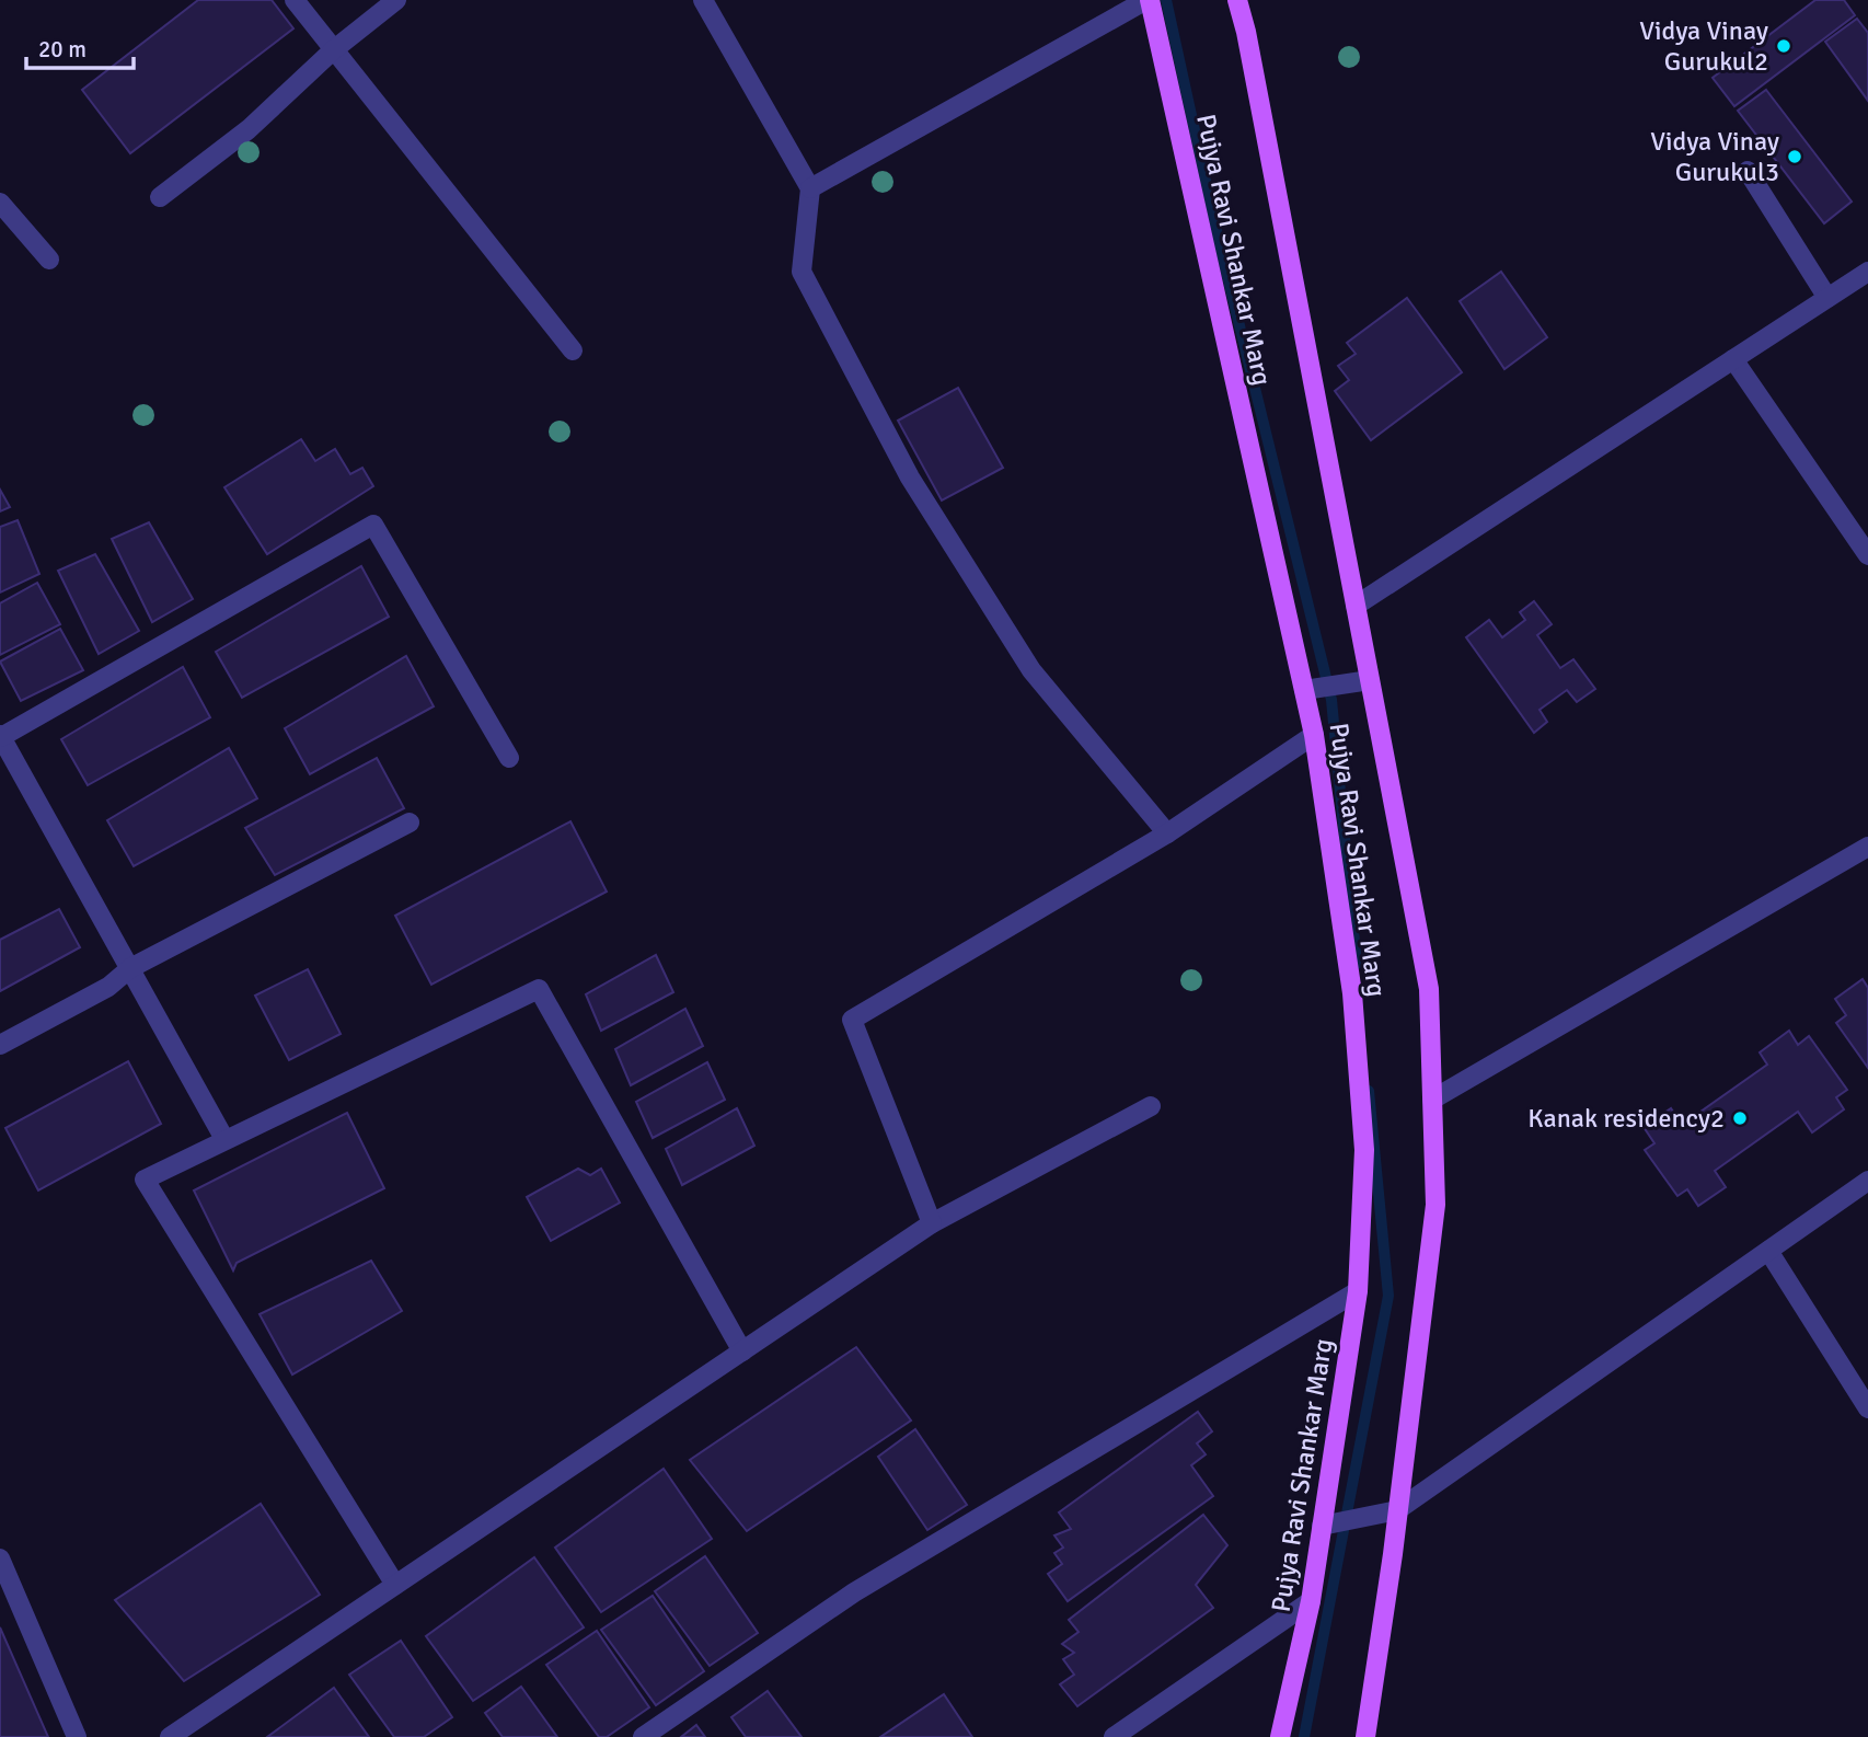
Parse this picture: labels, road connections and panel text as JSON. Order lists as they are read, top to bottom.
{
  "streets": {
    "main road": ["Pujya Ravi Shankar Marg"]
  },
  "places": ["Vidya Vinay Gurukul2", "Vidya Vinay Gurukul3", "Kanak residency2"],
  "scale_bar": "20 m"
}
